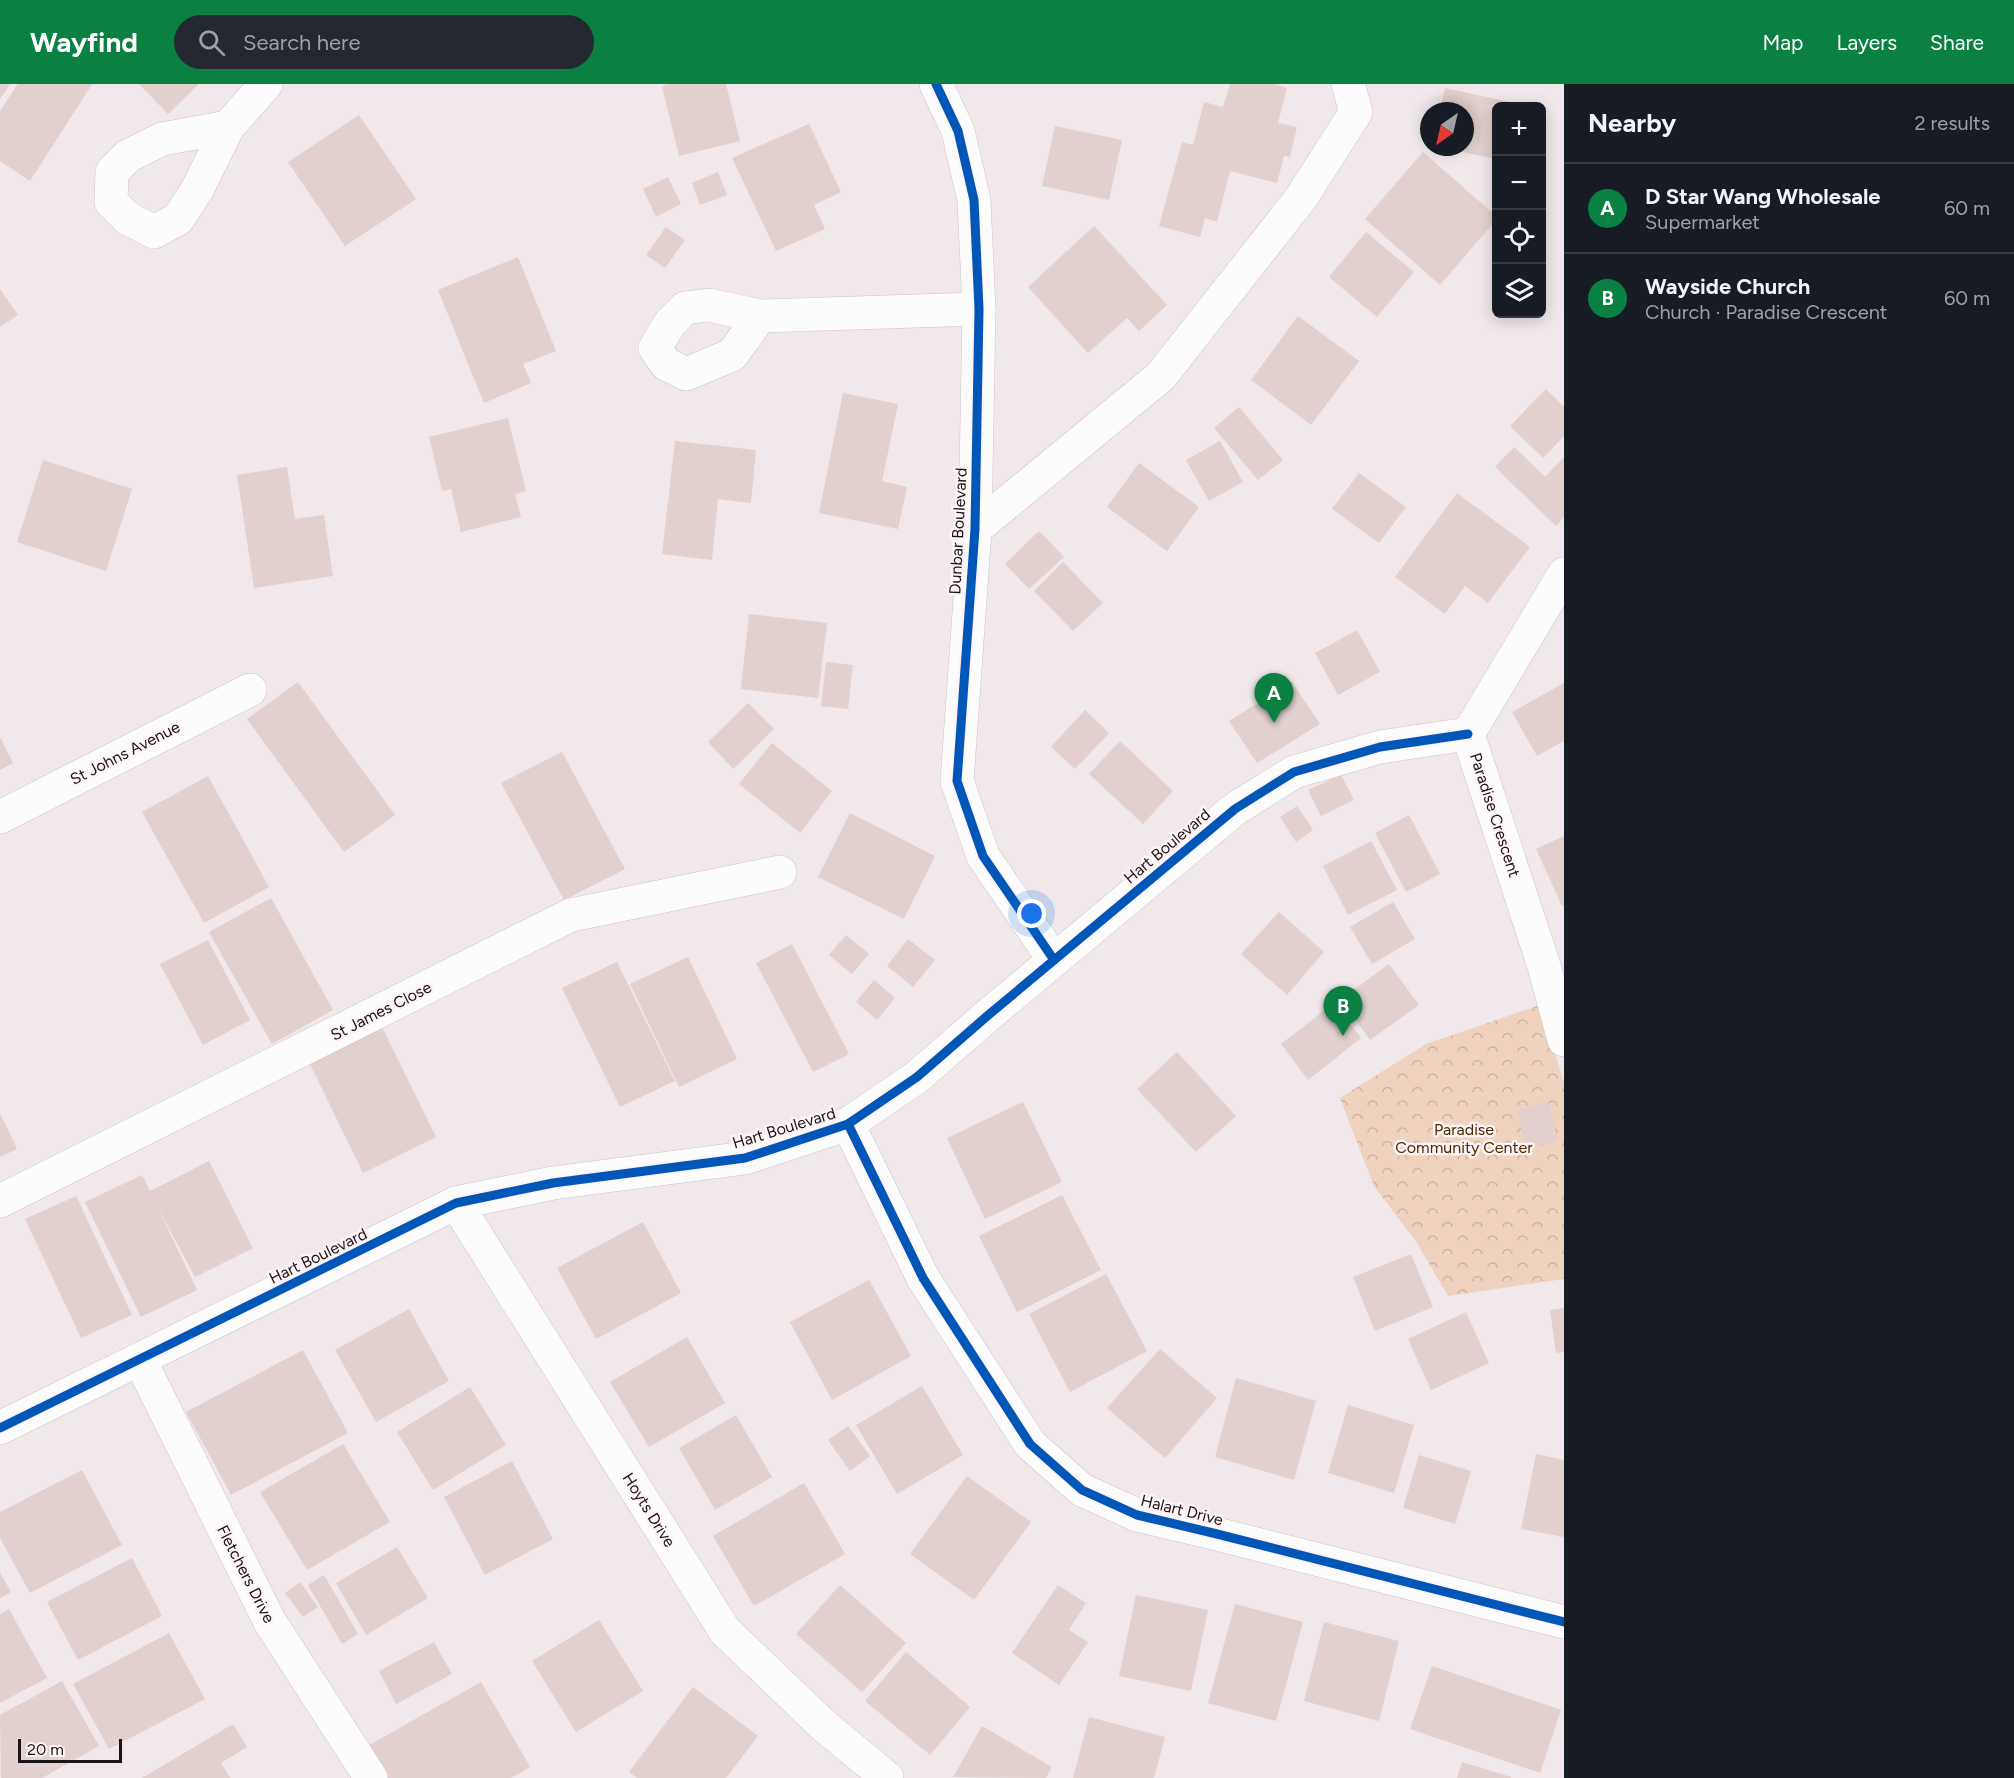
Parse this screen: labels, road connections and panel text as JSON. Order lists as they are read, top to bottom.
{
  "streets": {
    "street": [
      "Dunbar Boulevard",
      "St Johns Avenue",
      "Paradise Crescent",
      "Hart Boulevard",
      "St James Close",
      "Hoyts Drive",
      "Halart Drive",
      "Fletchers Drive"
    ]
  },
  "crossings": [
    ["Dunbar Boulevard", "Hart Boulevard"],
    ["Paradise Crescent", "Hart Boulevard"],
    ["Hart Boulevard", "Hoyts Drive"],
    ["Hart Boulevard", "Halart Drive"],
    ["Hart Boulevard", "Fletchers Drive"]
  ],
  "parks": ["Paradise Community Center"],
  "scale_bar": "20 m",
  "north": "bottom left",
  "page": {
    "header": "Wayfind",
    "search": "Search here",
    "nav": ["Map", "Layers", "Share"],
    "heading": ["Nearby", "2 results"],
    "map_buttons": ["+", "−"],
    "list": [
      {
        "mark": "A",
        "name": "D Star Wang Wholesale",
        "note": "Supermarket",
        "value": "60 m"
      },
      {
        "mark": "B",
        "name": "Wayside Church",
        "note": "Church · Paradise Crescent",
        "value": "60 m"
      }
    ],
    "pins": ["A", "B"],
    "scale": "20 m"
  }
}
